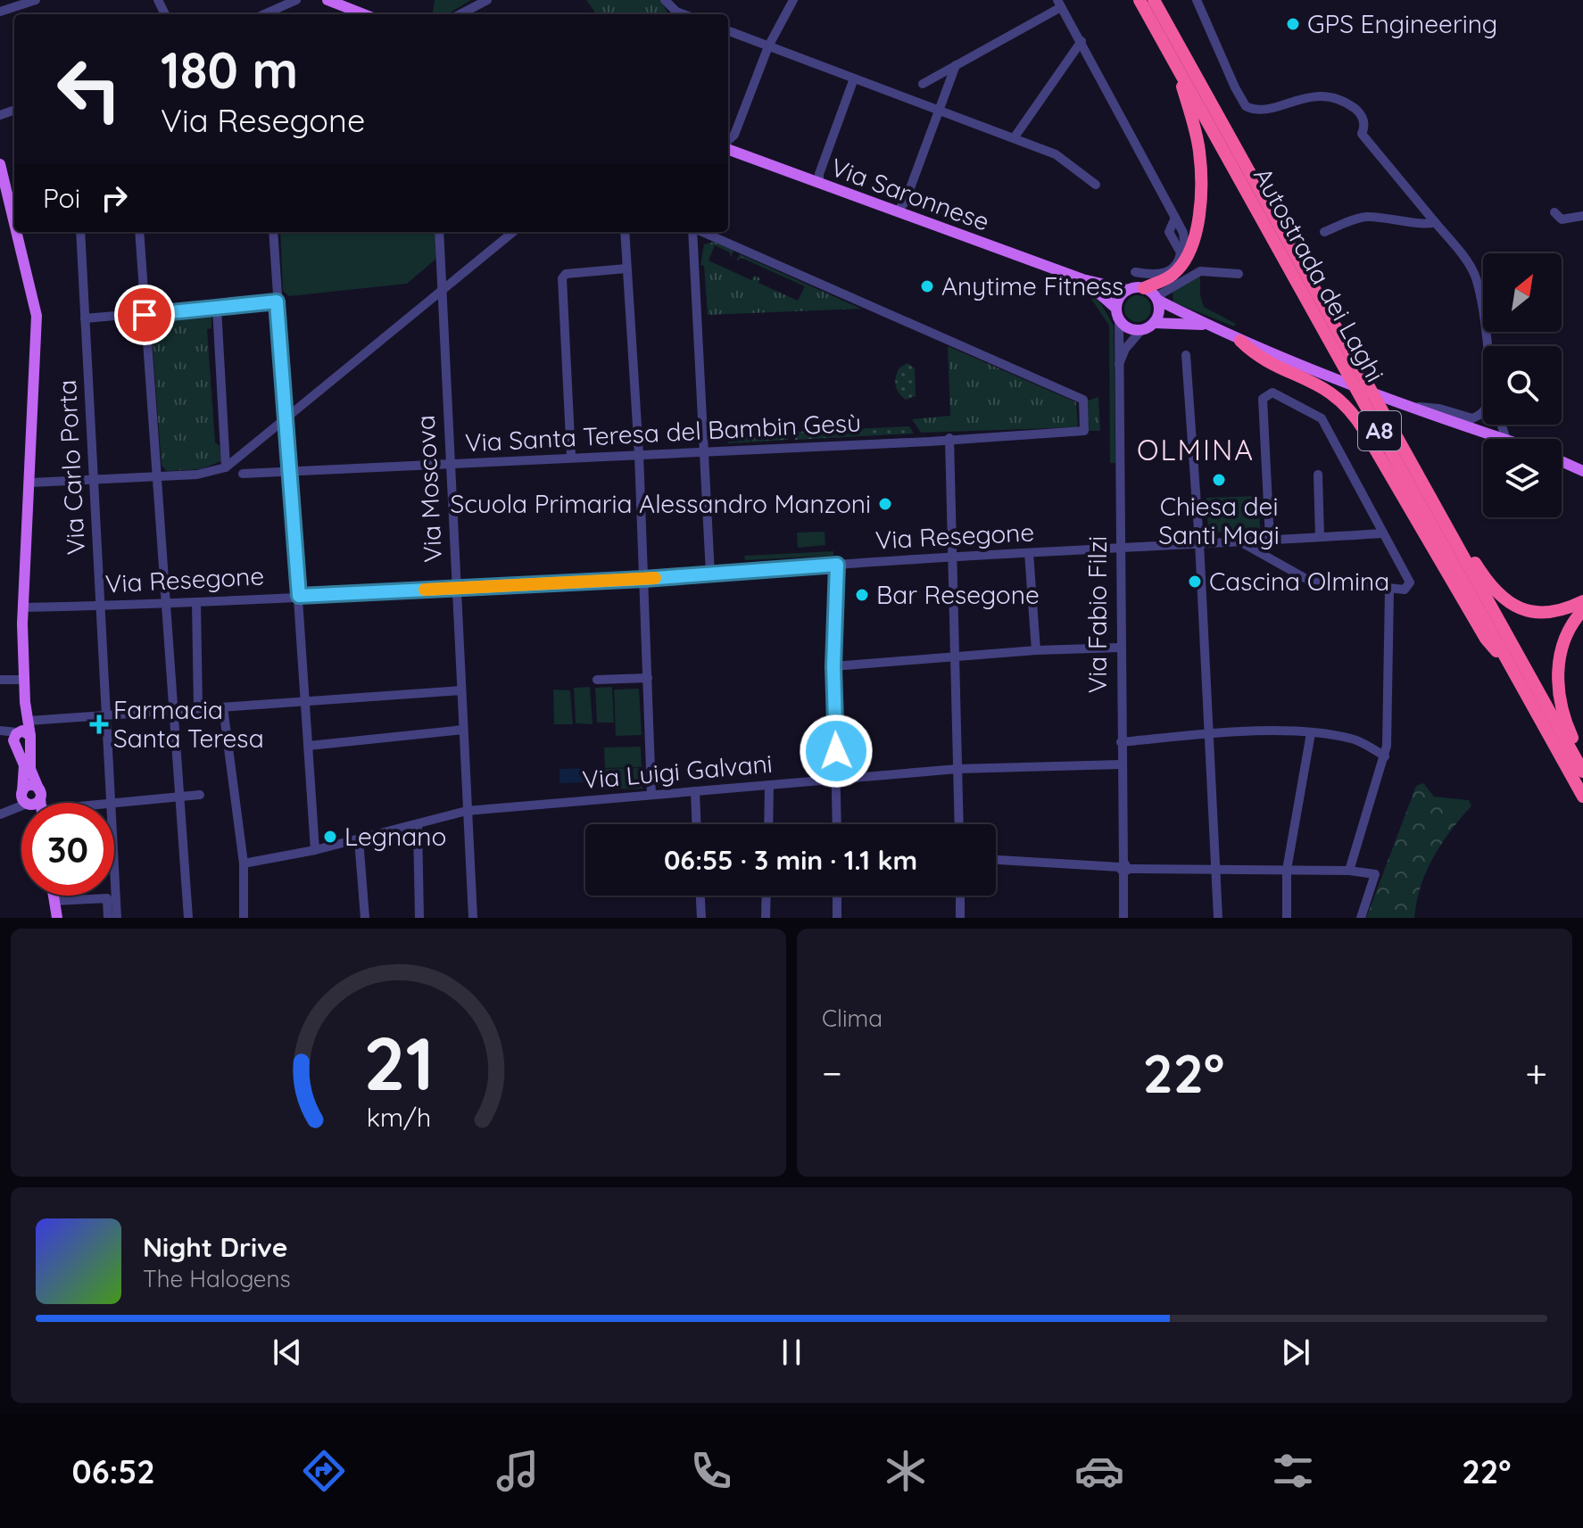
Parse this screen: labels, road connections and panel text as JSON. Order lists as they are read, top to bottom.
{
  "streets": {
    "highway": ["Autostrada dei Laghi", "A8"],
    "main road": ["Via Saronnese"],
    "street": [
      "Via Santa Teresa del Bambin Gesù",
      "Via Carlo Porta",
      "Via Moscova",
      "Via Resegone",
      "Via Fabio Filzi",
      "Via Luigi Galvani"
    ]
  },
  "crossings": [
    ["Via Saronnese", "Via Fabio Filzi"],
    ["Via Santa Teresa del Bambin Gesù", "Via Moscova"],
    ["Via Carlo Porta", "Via Resegone"],
    ["Via Moscova", "Via Resegone"],
    ["Via Moscova", "Via Luigi Galvani"],
    ["Via Resegone", "Via Fabio Filzi"],
    ["Via Fabio Filzi", "Via Luigi Galvani"]
  ],
  "districts": ["OLMINA"],
  "places": {
    "other": [
      "GPS Engineering",
      "Anytime Fitness",
      "Chiesa dei Santi Magi",
      "Scuola Primaria Alessandro Manzoni",
      "Cascina Olmina",
      "Bar Resegone",
      "Legnano"
    ],
    "health": ["Farmacia Santa Teresa"]
  },
  "north": "top right",
  "page": {
    "turn": ["180 m", "Via Resegone"],
    "then": "Poi",
    "limit": "30",
    "trip": "06:55 · 3 min · 1.1 km",
    "tile": "Clima",
    "heat": ["−", "22°", "+"],
    "song": ["Night Drive", "The Halogens"],
    "tabs": ["06:52", "22°"],
    "gauge": ["21", "km/h"]
  }
}
